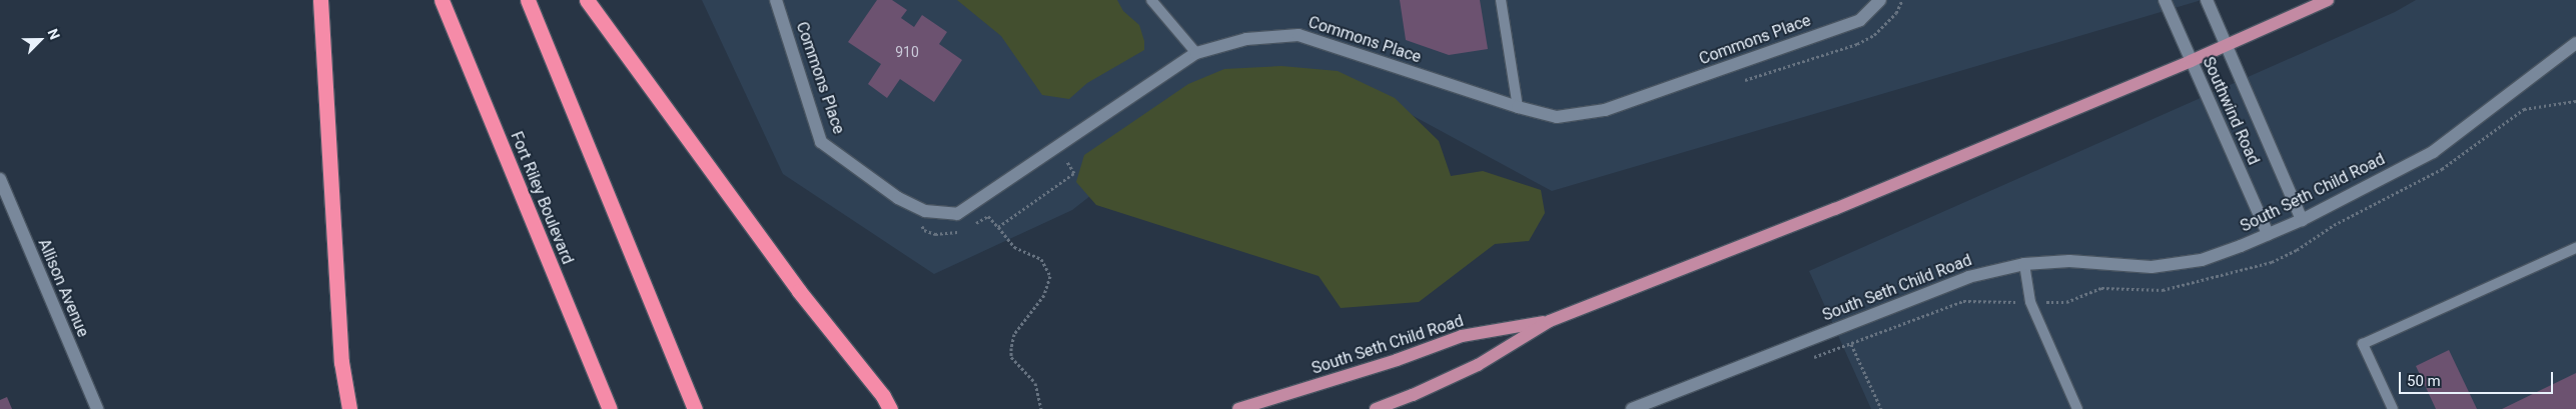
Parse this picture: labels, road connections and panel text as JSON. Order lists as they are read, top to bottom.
{
  "streets": {
    "highway": ["Fort Riley Boulevard"],
    "main road": ["South Seth Child Road"],
    "street": ["Commons Place", "Southwind Road", "Allison Avenue"]
  },
  "crossings": [
    ["Southwind Road", "South Seth Child Road"]
  ],
  "house_numbers": ["910"],
  "scale_bar": "50 m",
  "north": "top right"
}
